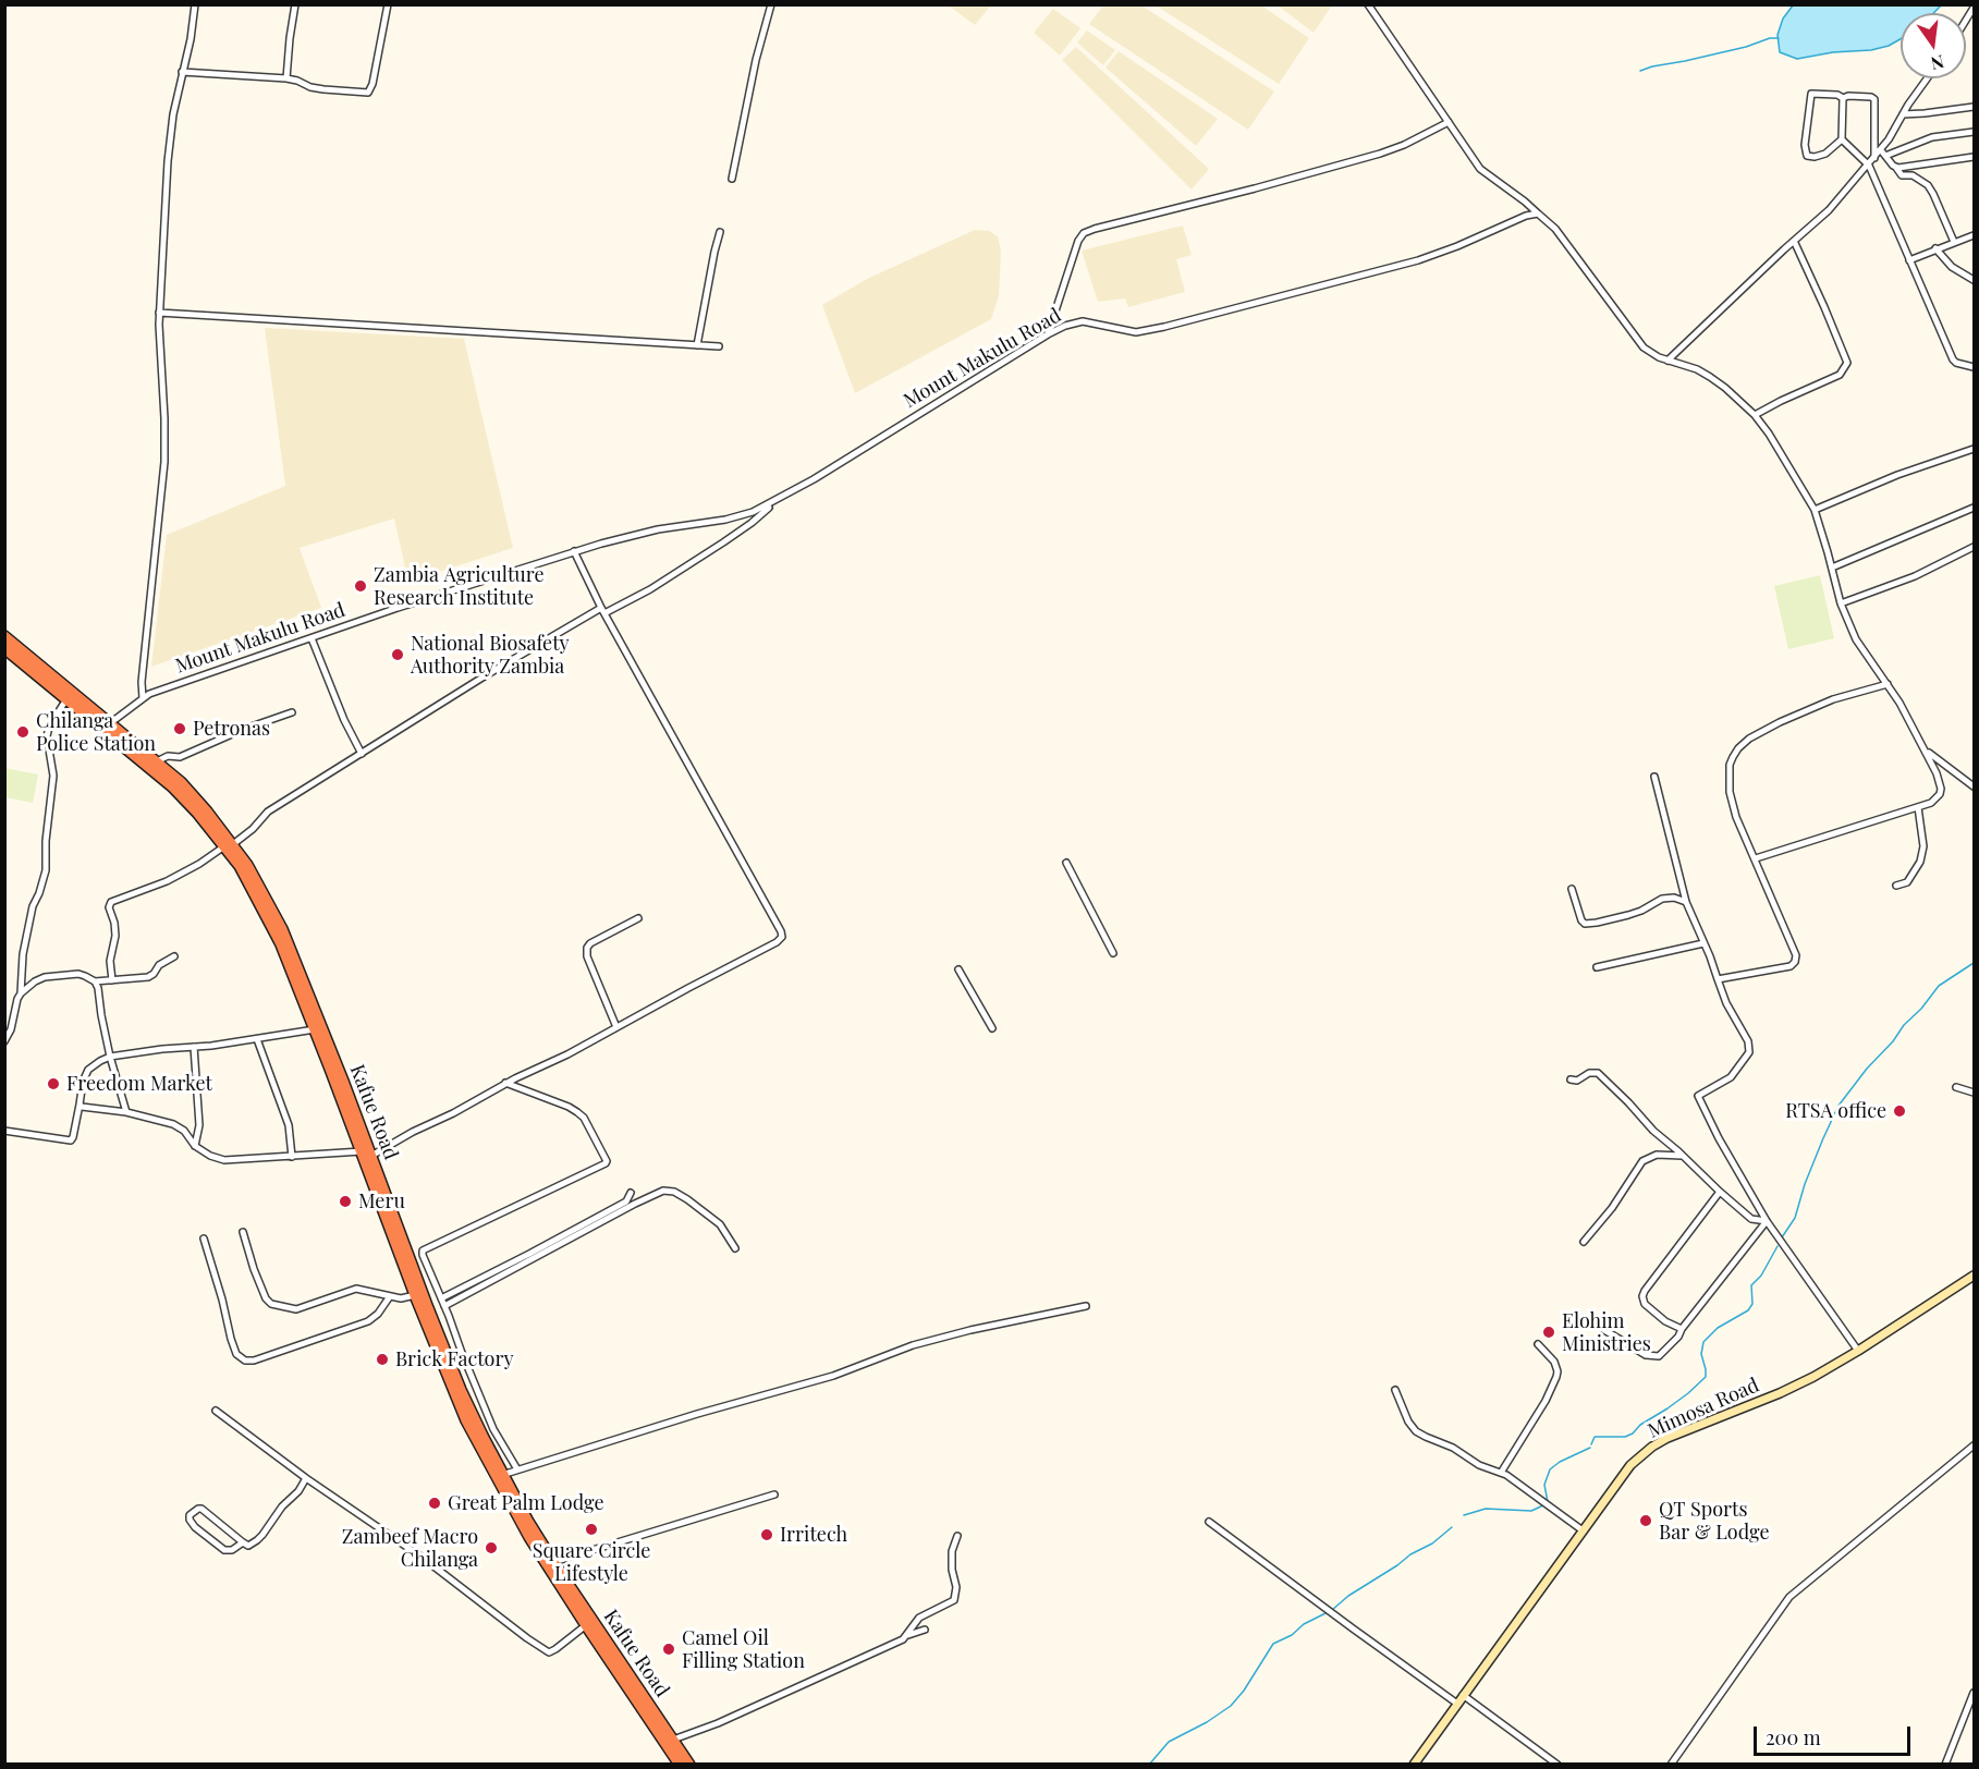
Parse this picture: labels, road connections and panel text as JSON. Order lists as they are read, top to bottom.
{
  "streets": {
    "highway": ["Kafue Road"],
    "street": ["Mount Makulu Road", "Mimosa Road"]
  },
  "crossings": [
    ["Mount Makulu Road", "Kafue Road"]
  ],
  "places": [
    "Zambia Agriculture Research Institute",
    "National Biosafety Authority Zambia",
    "Petronas",
    "Chilanga Police Station",
    "Freedom Market",
    "RTSA office",
    "Meru",
    "Elohim Ministries",
    "Brick Factory",
    "Great Palm Lodge",
    "QT Sports Bar & Lodge",
    "Square Circle Lifestyle",
    "Irritech",
    "Zambeef Macro Chilanga",
    "Camel Oil Filling Station"
  ],
  "scale_bar": "200 m",
  "north": "bottom"
}
